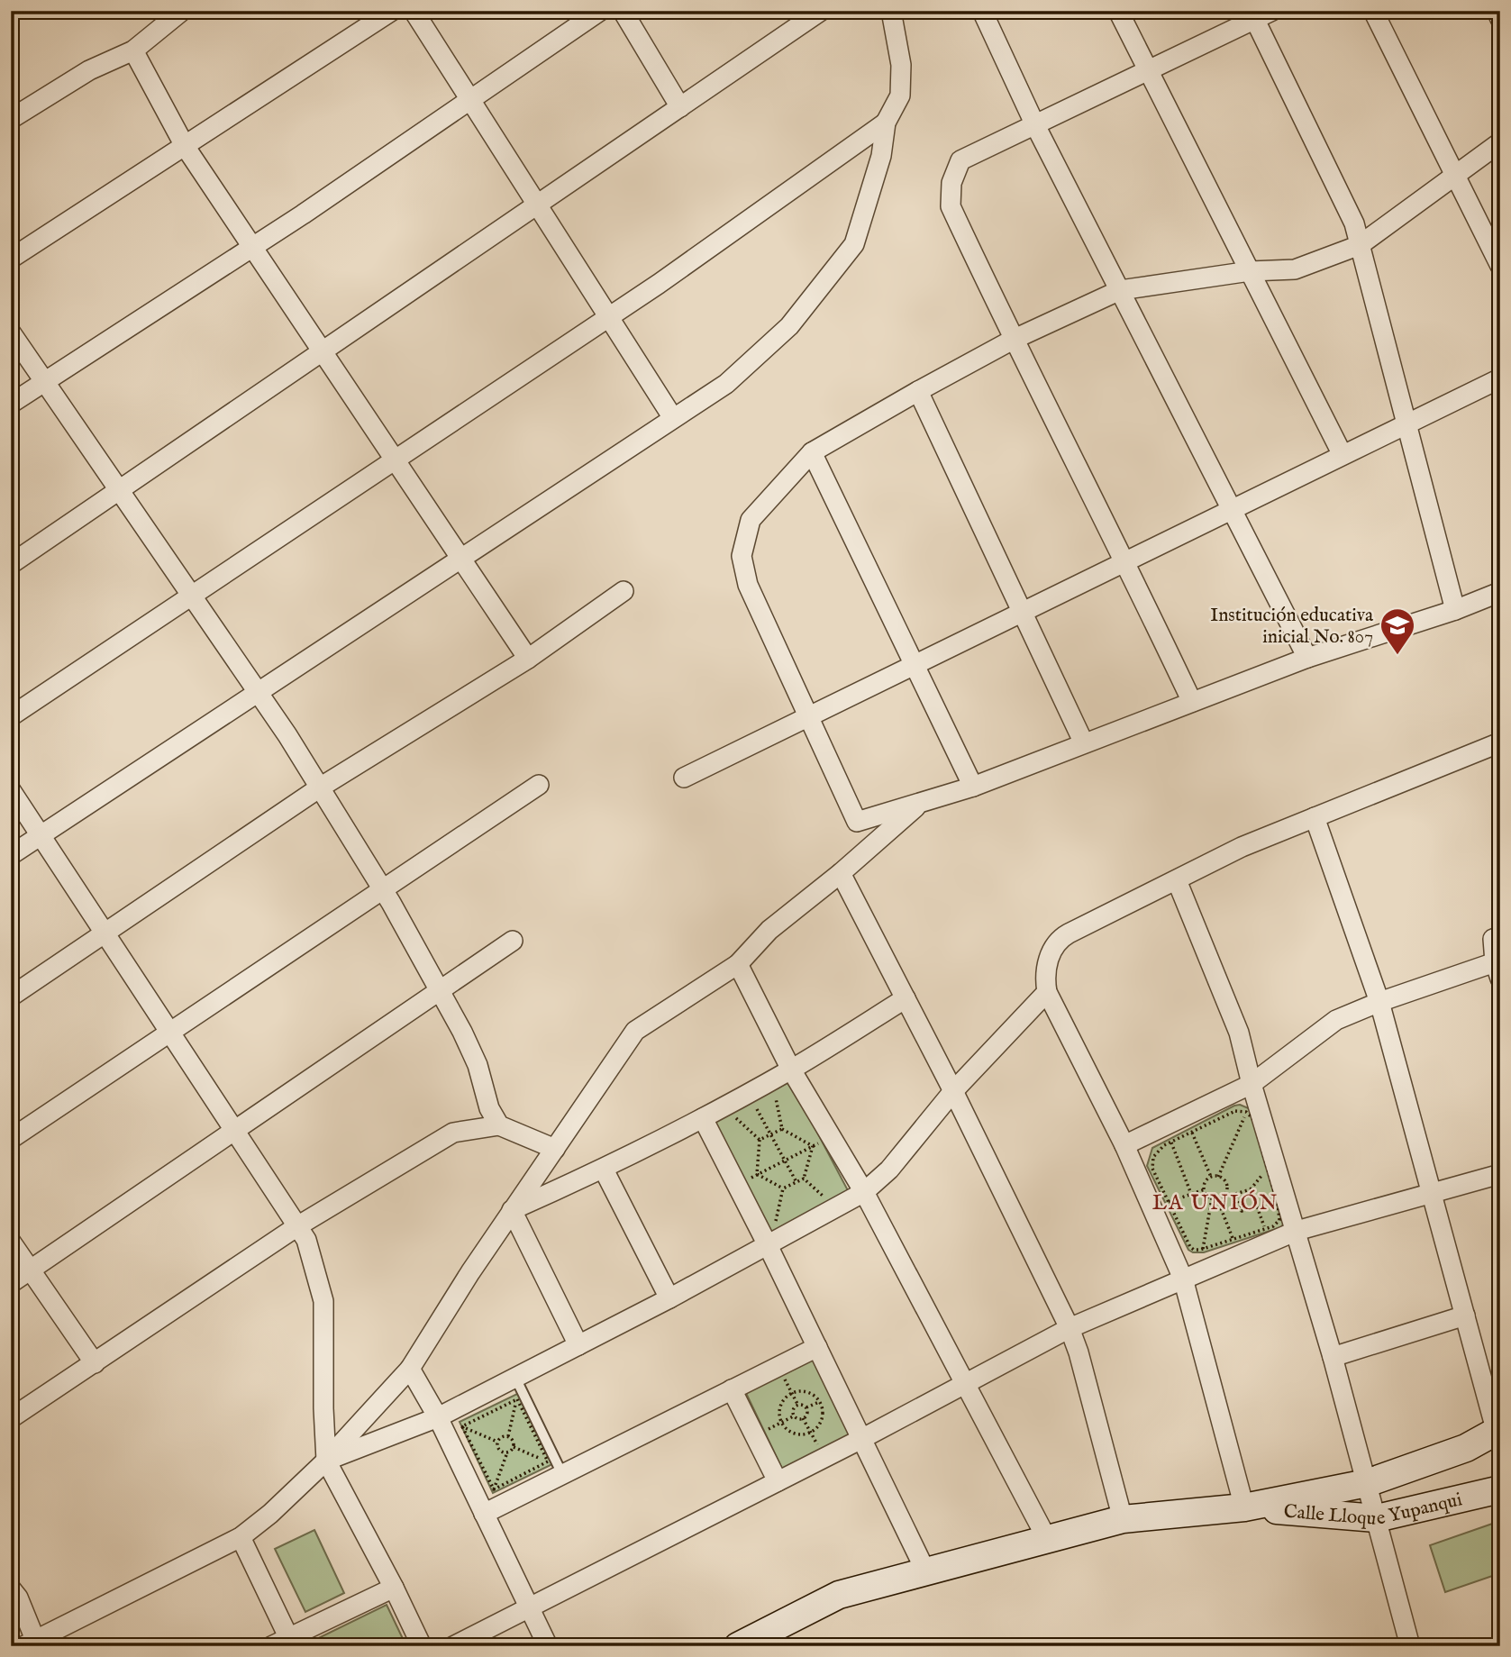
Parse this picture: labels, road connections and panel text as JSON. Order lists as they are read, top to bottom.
{
  "streets": {
    "street": ["Calle Lloque Yupanqui"]
  },
  "districts": ["LA UNIÓN"],
  "places": {
    "school or university": ["Institución educativa inicial No. 807"]
  }
}
